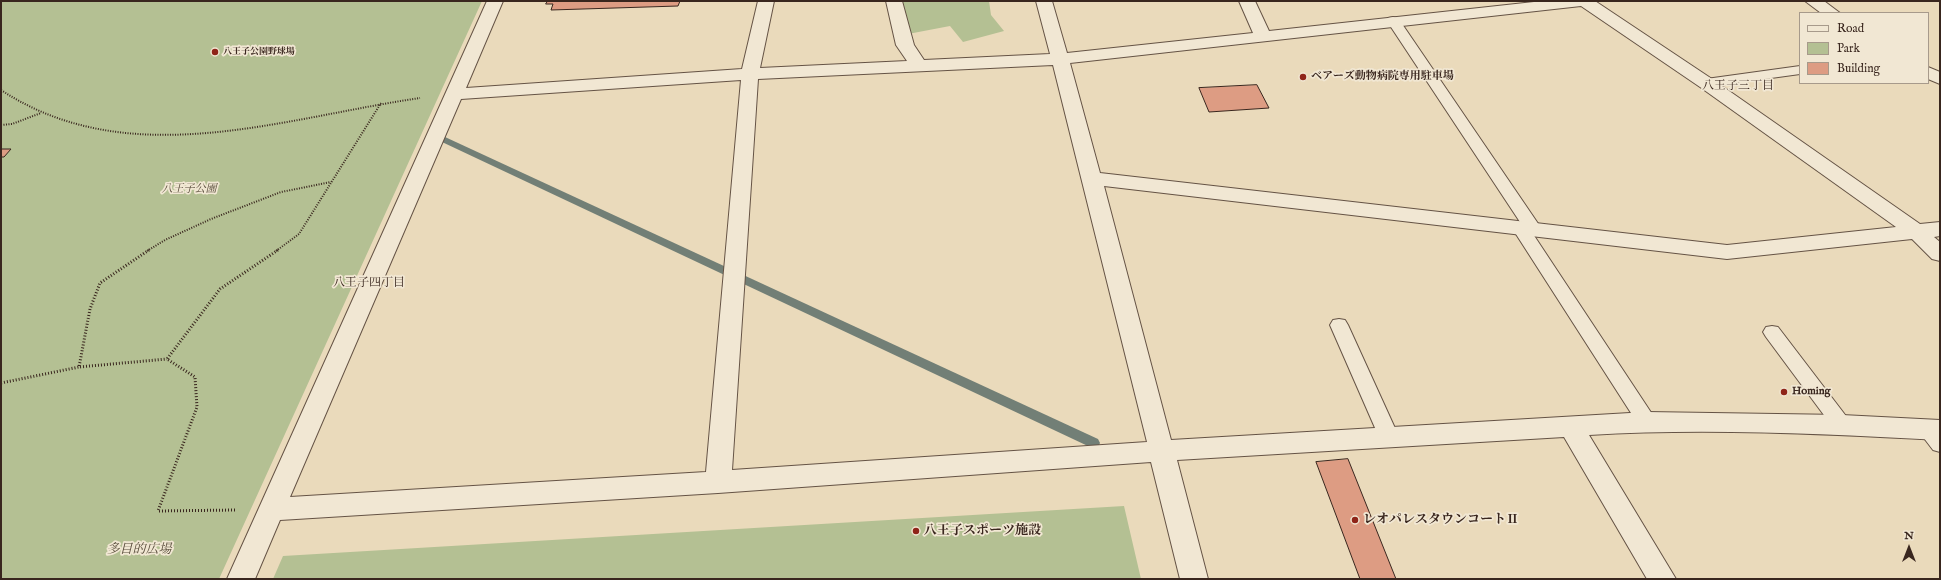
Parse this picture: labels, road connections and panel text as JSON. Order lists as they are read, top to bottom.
{
  "districts": ["八王子三丁目", "八王子四丁目"],
  "parks": ["八王子公園", "多目的広場"],
  "places": [
    "八王子公園野球場",
    "ベアーズ動物病院専用駐車場",
    "Homing",
    "レオパレスタウンコートⅡ",
    "八王子スポーツ施設"
  ],
  "legend": ["Road", "Park", "Building"],
  "north": "top"
}
